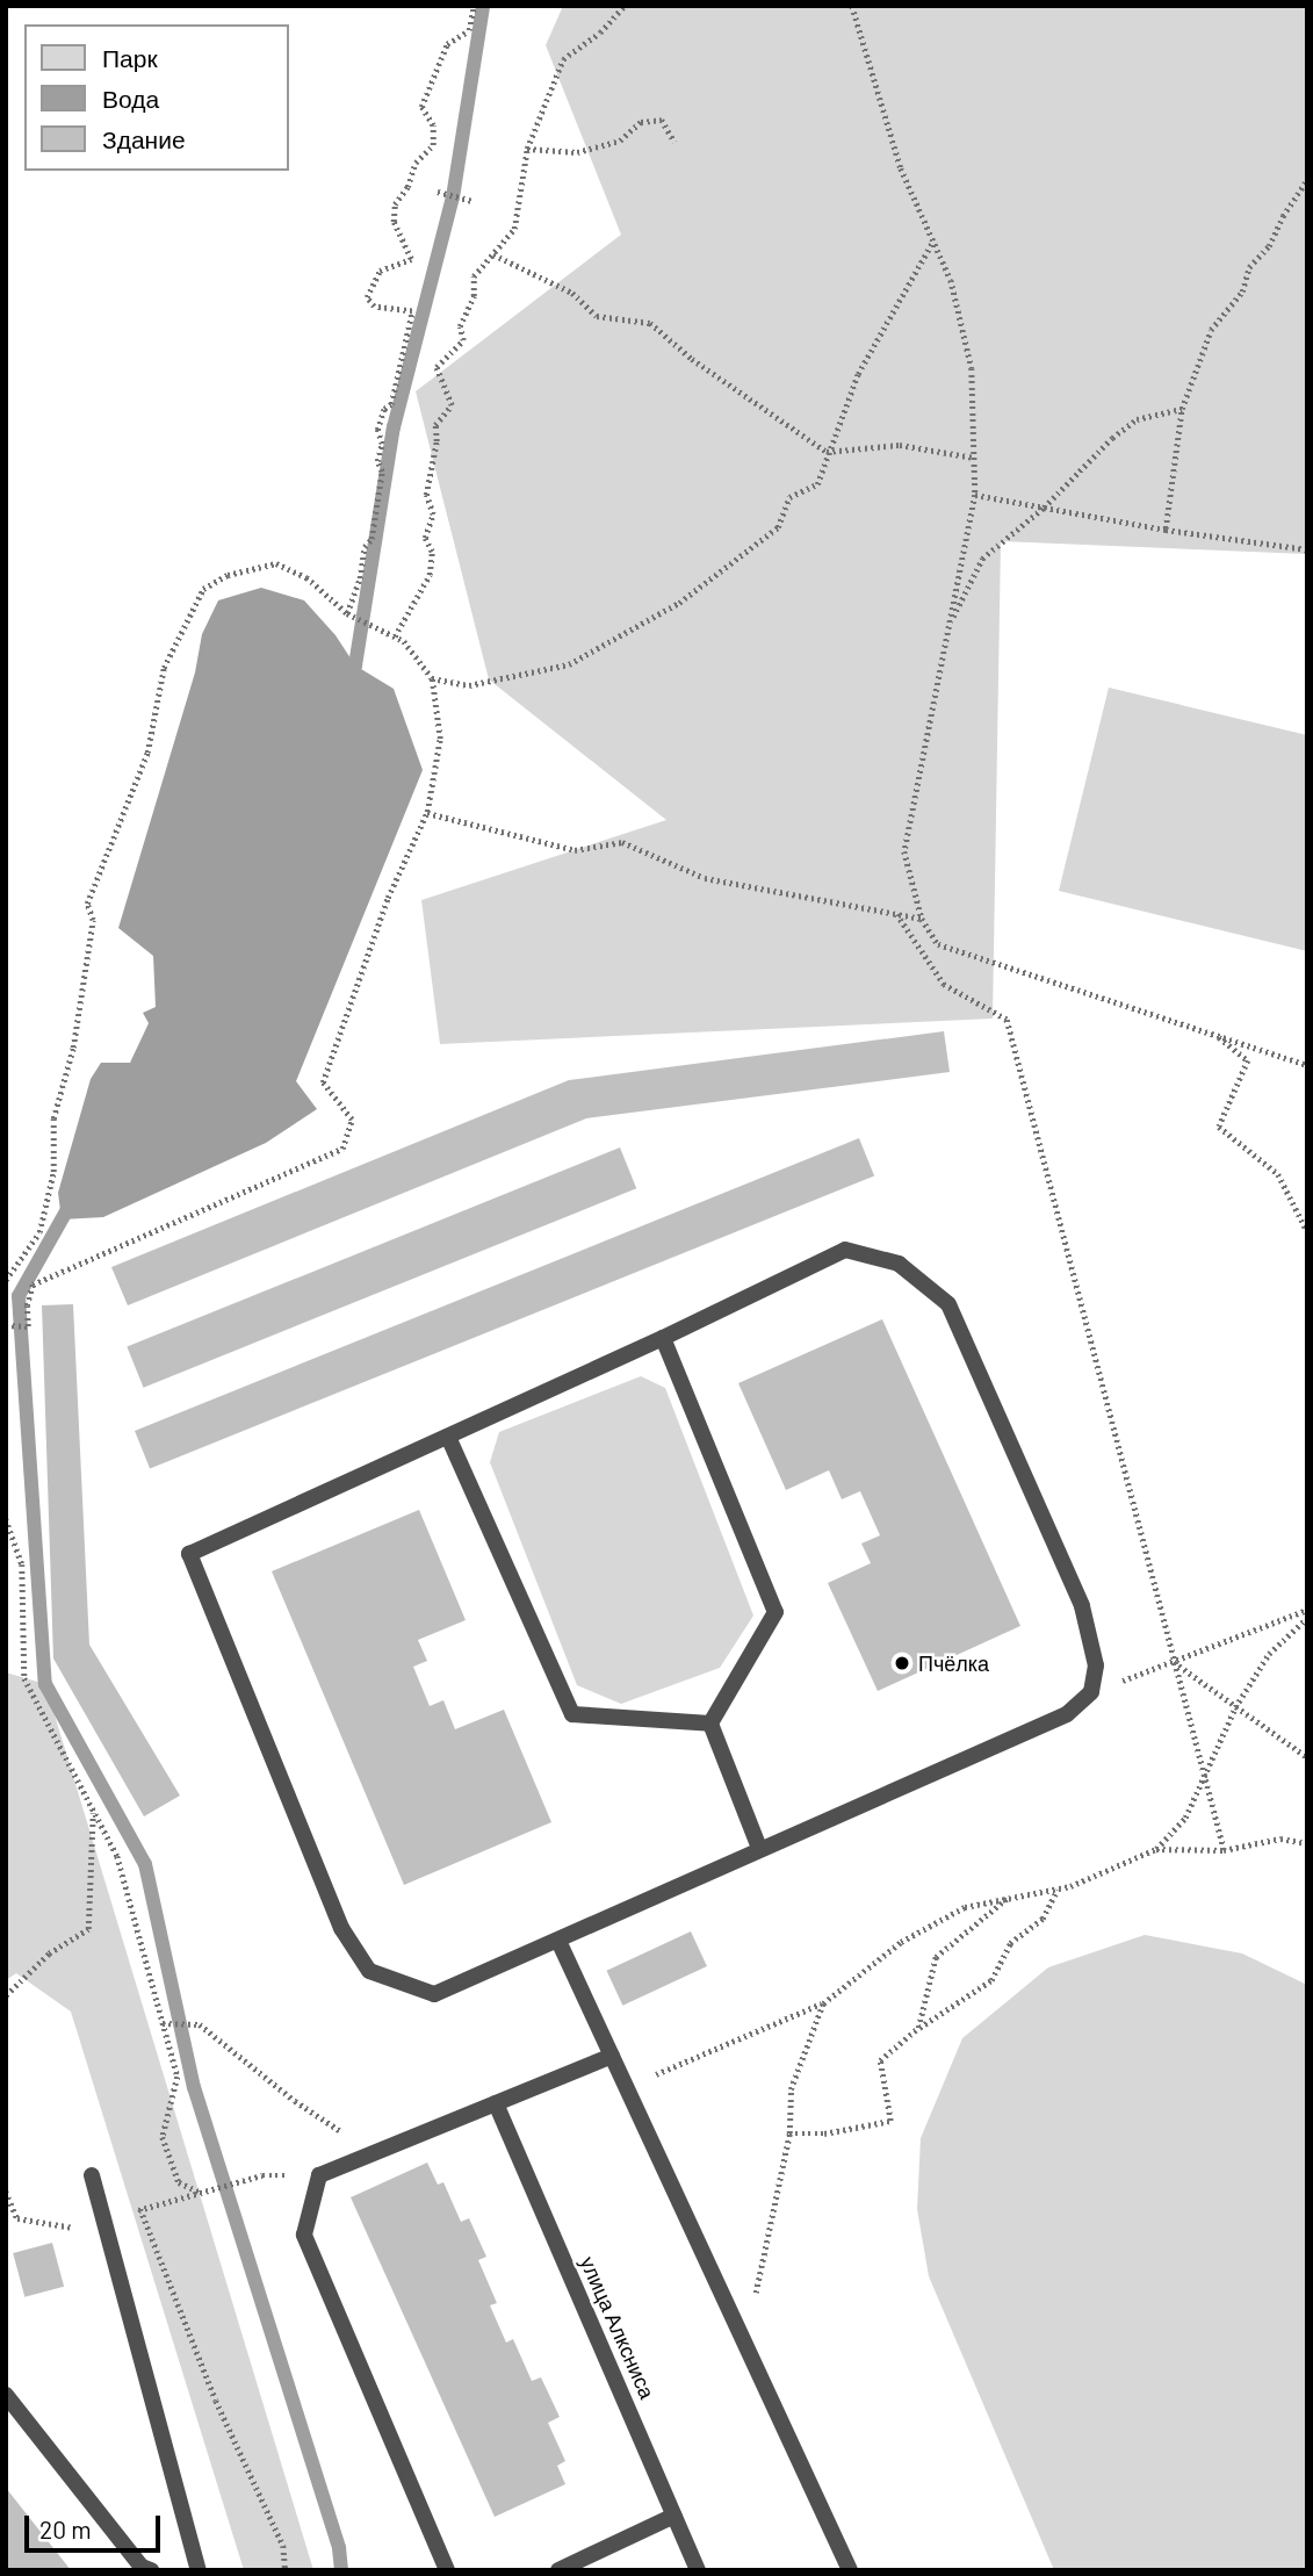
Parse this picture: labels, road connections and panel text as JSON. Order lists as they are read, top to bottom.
{
  "streets": {
    "lane": ["улица Алксниса"]
  },
  "places": ["Пчёлка"],
  "legend": ["Парк", "Вода", "Здание"],
  "scale_bar": "20 m"
}
